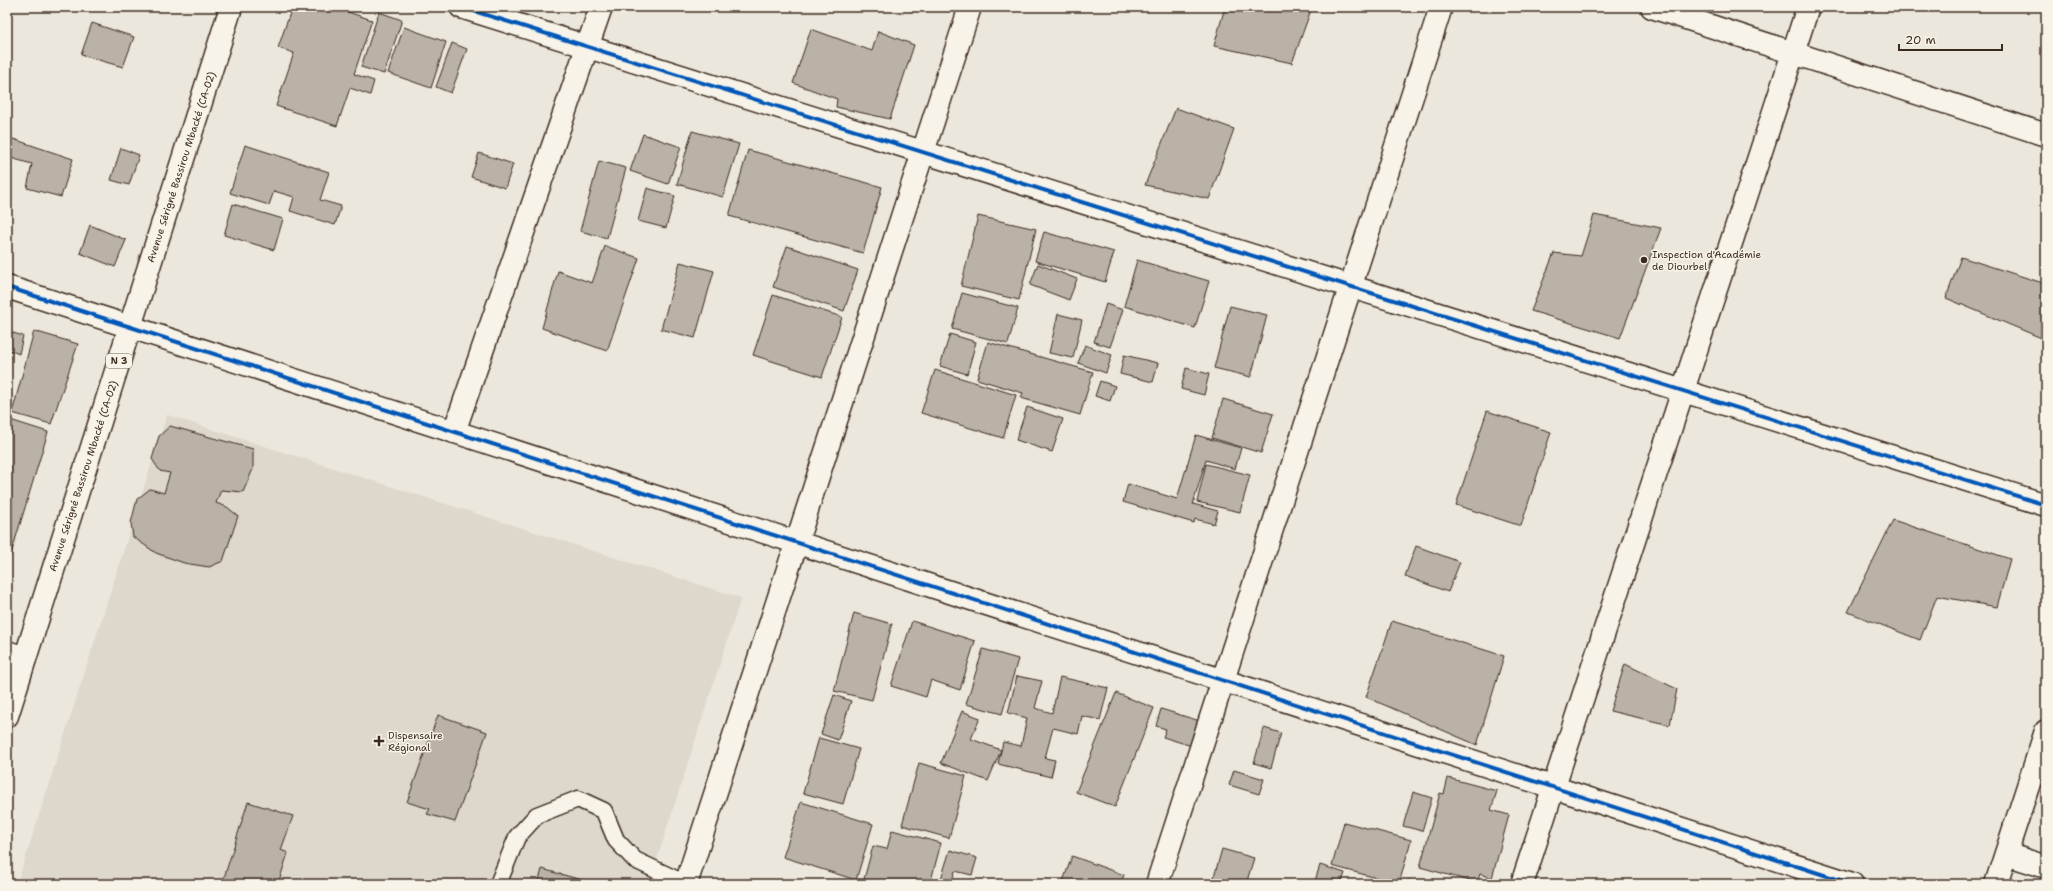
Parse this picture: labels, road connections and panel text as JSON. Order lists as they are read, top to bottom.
{
  "streets": {
    "street": ["Avenue Sérigné Bassirou Mbacké (CA-02)", "N 3"]
  },
  "places": {
    "other": ["Inspection d'Académie de Diourbel"],
    "health": ["Dispensaire Régional"]
  },
  "scale_bar": "20 m"
}
